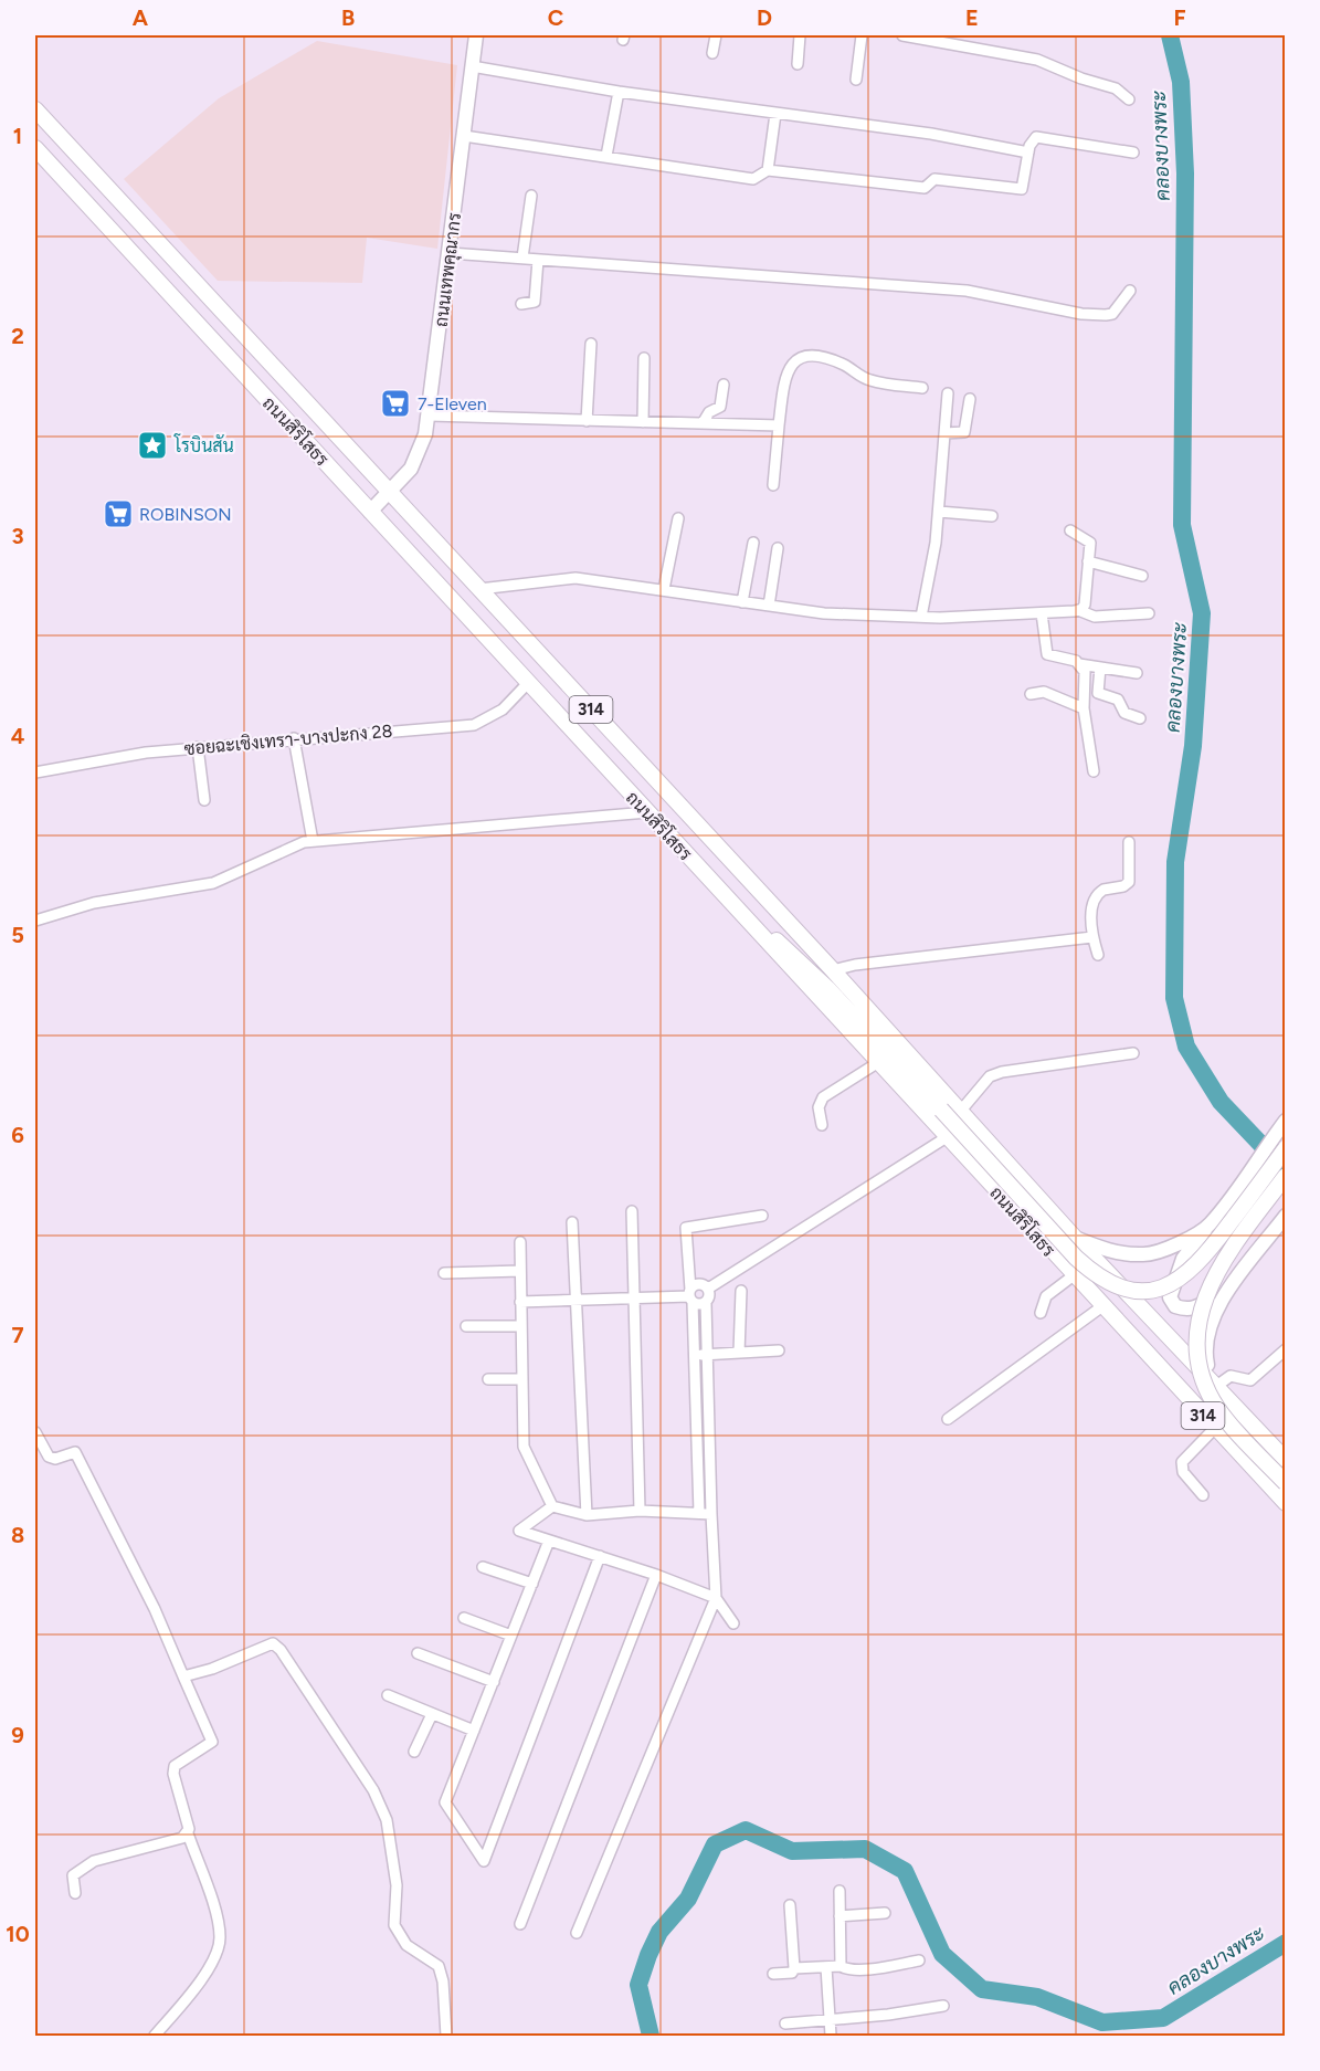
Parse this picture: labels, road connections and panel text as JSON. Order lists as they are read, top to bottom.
{
  "streets": {
    "highway": ["ถนนสิริโสธร", "314"],
    "main road": ["ถนนเทพคุณากร"],
    "street": ["ซอยฉะเชิงเทรา-บางปะกง 28"]
  },
  "crossings": [
    ["ถนนเทพคุณากร", "ถนนสิริโสธร"],
    ["ถนนสิริโสธร", "ซอยฉะเชิงเทรา-บางปะกง 28"]
  ],
  "water": ["คลองบางพระ"],
  "places": {
    "supermarket": ["7-Eleven", "ROBINSON"],
    "place": ["โรบินสัน"]
  },
  "grid": {
    "columns": [
      "A",
      "B",
      "C",
      "D",
      "E",
      "F"
    ],
    "rows": [
      "1",
      "2",
      "3",
      "4",
      "5",
      "6",
      "7",
      "8",
      "9",
      "10"
    ]
  }
}
